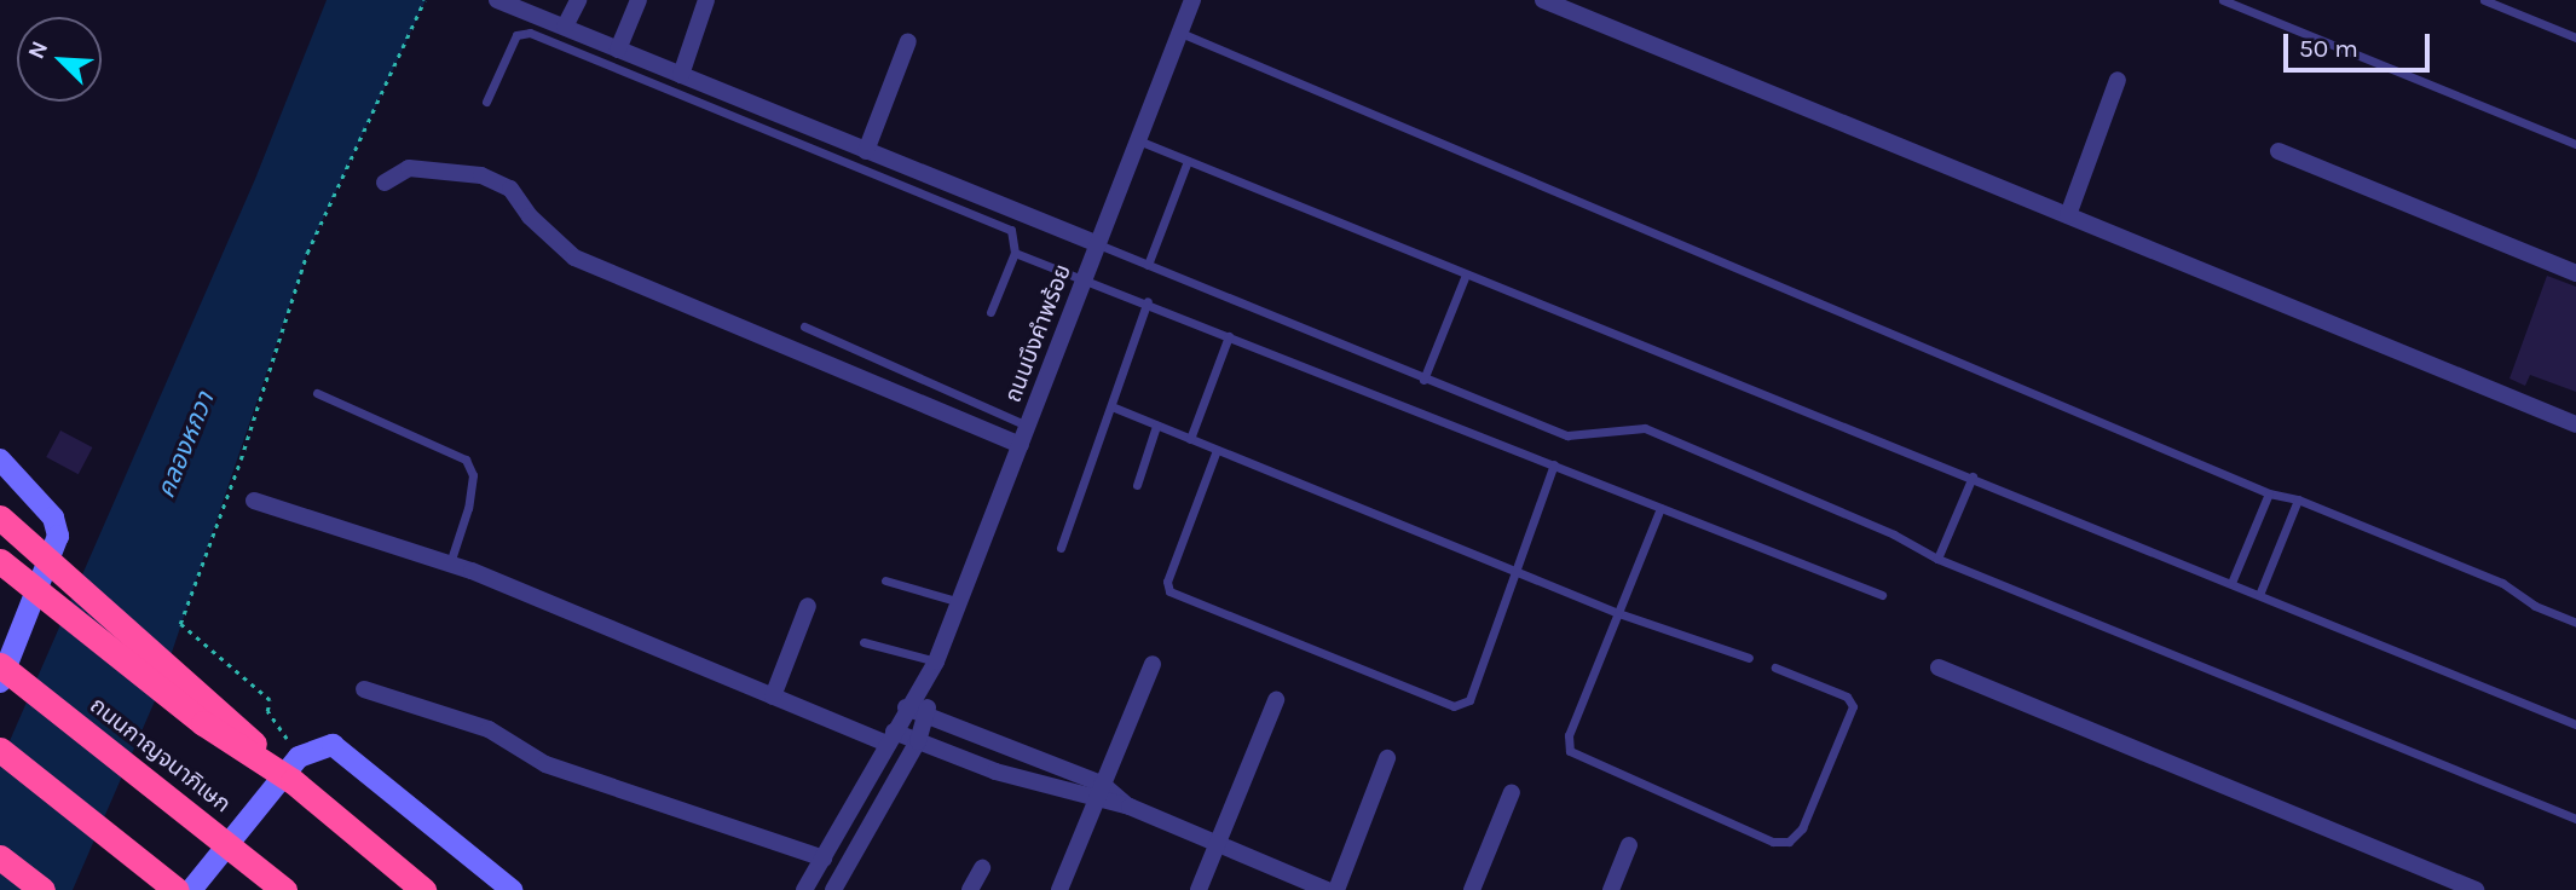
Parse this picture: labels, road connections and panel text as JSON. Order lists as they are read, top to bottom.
{
  "streets": {
    "highway": ["ถนนกาญจนาภิเษก"],
    "street": ["ถนนบึงคำพร้อย"]
  },
  "water": ["คลองหกวา"],
  "scale_bar": "50 m",
  "north": "top left"
}
